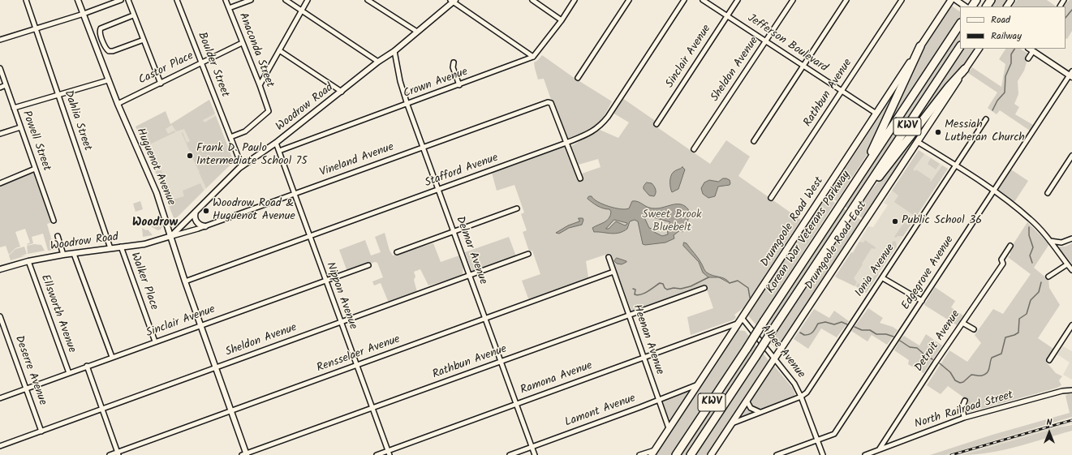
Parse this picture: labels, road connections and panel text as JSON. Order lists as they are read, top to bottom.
{
  "streets": {
    "highway": ["KWV", "Korean War Veterans Parkway"],
    "main road": ["Drumgoole Road West", "Drumgoole Road East"],
    "street": [
      "Jefferson Boulevard",
      "Anaconda Street",
      "Sinclair Avenue",
      "Boulder Street",
      "Castor Place",
      "Sheldon Avenue",
      "Crown Avenue",
      "Rathbun Avenue",
      "Woodrow Road",
      "Dahlia Street",
      "Powell Street",
      "Vineland Avenue",
      "Huguenot Avenue",
      "Stafford Avenue",
      "Delmar Avenue",
      "Ionia Avenue",
      "Edgegrove Avenue",
      "Walker Place",
      "Nippon Avenue",
      "Ellsworth Avenue",
      "Heenan Avenue",
      "Detroit Avenue",
      "Albee Avenue",
      "Rensselaer Avenue",
      "Deserre Avenue",
      "Ramona Avenue",
      "North Railroad Street",
      "Lamont Avenue"
    ]
  },
  "crossings": [
    ["Jefferson Boulevard", "Sinclair Avenue"],
    ["Jefferson Boulevard", "Sheldon Avenue"],
    ["Jefferson Boulevard", "Rathbun Avenue"],
    ["Jefferson Boulevard", "Drumgoole Road West"],
    ["Anaconda Street", "Boulder Street"],
    ["Anaconda Street", "Castor Place"],
    ["Sinclair Avenue", "Huguenot Avenue"],
    ["Sinclair Avenue", "Walker Place"],
    ["Sinclair Avenue", "Nippon Avenue"],
    ["Sinclair Avenue", "Ellsworth Avenue"],
    ["Sinclair Avenue", "Deserre Avenue"],
    ["Boulder Street", "Castor Place"],
    ["Boulder Street", "Woodrow Road"],
    ["Castor Place", "Huguenot Avenue"],
    ["Sheldon Avenue", "Huguenot Avenue"],
    ["Sheldon Avenue", "Delmar Avenue"],
    ["Sheldon Avenue", "Nippon Avenue"],
    ["Sheldon Avenue", "Deserre Avenue"],
    ["Crown Avenue", "Delmar Avenue"],
    ["Crown Avenue", "Nippon Avenue"],
    ["Rathbun Avenue", "Huguenot Avenue"],
    ["Rathbun Avenue", "Delmar Avenue"],
    ["Rathbun Avenue", "Nippon Avenue"],
    ["Rathbun Avenue", "Heenan Avenue"],
    ["Woodrow Road", "Dahlia Street"],
    ["Woodrow Road", "Vineland Avenue"],
    ["Woodrow Road", "Huguenot Avenue"],
    ["Woodrow Road", "Delmar Avenue"],
    ["Woodrow Road", "Walker Place"],
    ["Woodrow Road", "Nippon Avenue"],
    ["Woodrow Road", "Ellsworth Avenue"],
    ["Vineland Avenue", "Huguenot Avenue"],
    ["Vineland Avenue", "Stafford Avenue"],
    ["Vineland Avenue", "Delmar Avenue"],
    ["Vineland Avenue", "Nippon Avenue"],
    ["Huguenot Avenue", "Stafford Avenue"],
    ["Huguenot Avenue", "Rensselaer Avenue"],
    ["Stafford Avenue", "Delmar Avenue"],
    ["Stafford Avenue", "Nippon Avenue"],
    ["Drumgoole Road West", "Heenan Avenue"],
    ["Drumgoole Road West", "Albee Avenue"],
    ["Drumgoole Road West", "Ramona Avenue"],
    ["Drumgoole Road West", "Lamont Avenue"],
    ["Drumgoole Road East", "Ionia Avenue"],
    ["Drumgoole Road East", "Albee Avenue"],
    ["Delmar Avenue", "Rensselaer Avenue"],
    ["Delmar Avenue", "Ramona Avenue"],
    ["Delmar Avenue", "Lamont Avenue"],
    ["Ionia Avenue", "Albee Avenue"],
    ["Edgegrove Avenue", "Albee Avenue"],
    ["Nippon Avenue", "Rensselaer Avenue"],
    ["Nippon Avenue", "Ramona Avenue"],
    ["Heenan Avenue", "Rensselaer Avenue"],
    ["Heenan Avenue", "Ramona Avenue"],
    ["Heenan Avenue", "Lamont Avenue"],
    ["Detroit Avenue", "North Railroad Street"],
    ["Albee Avenue", "Ramona Avenue"]
  ],
  "districts": ["Woodrow"],
  "parks": ["Sweet Brook Bluebelt"],
  "places": [
    "Messiah Lutheran Church",
    "Frank D. Paulo Intermediate School 75",
    "Woodrow Road & Huguenot Avenue",
    "Public School 36"
  ],
  "legend": ["Road", "Railway"],
  "north": "top"
}
